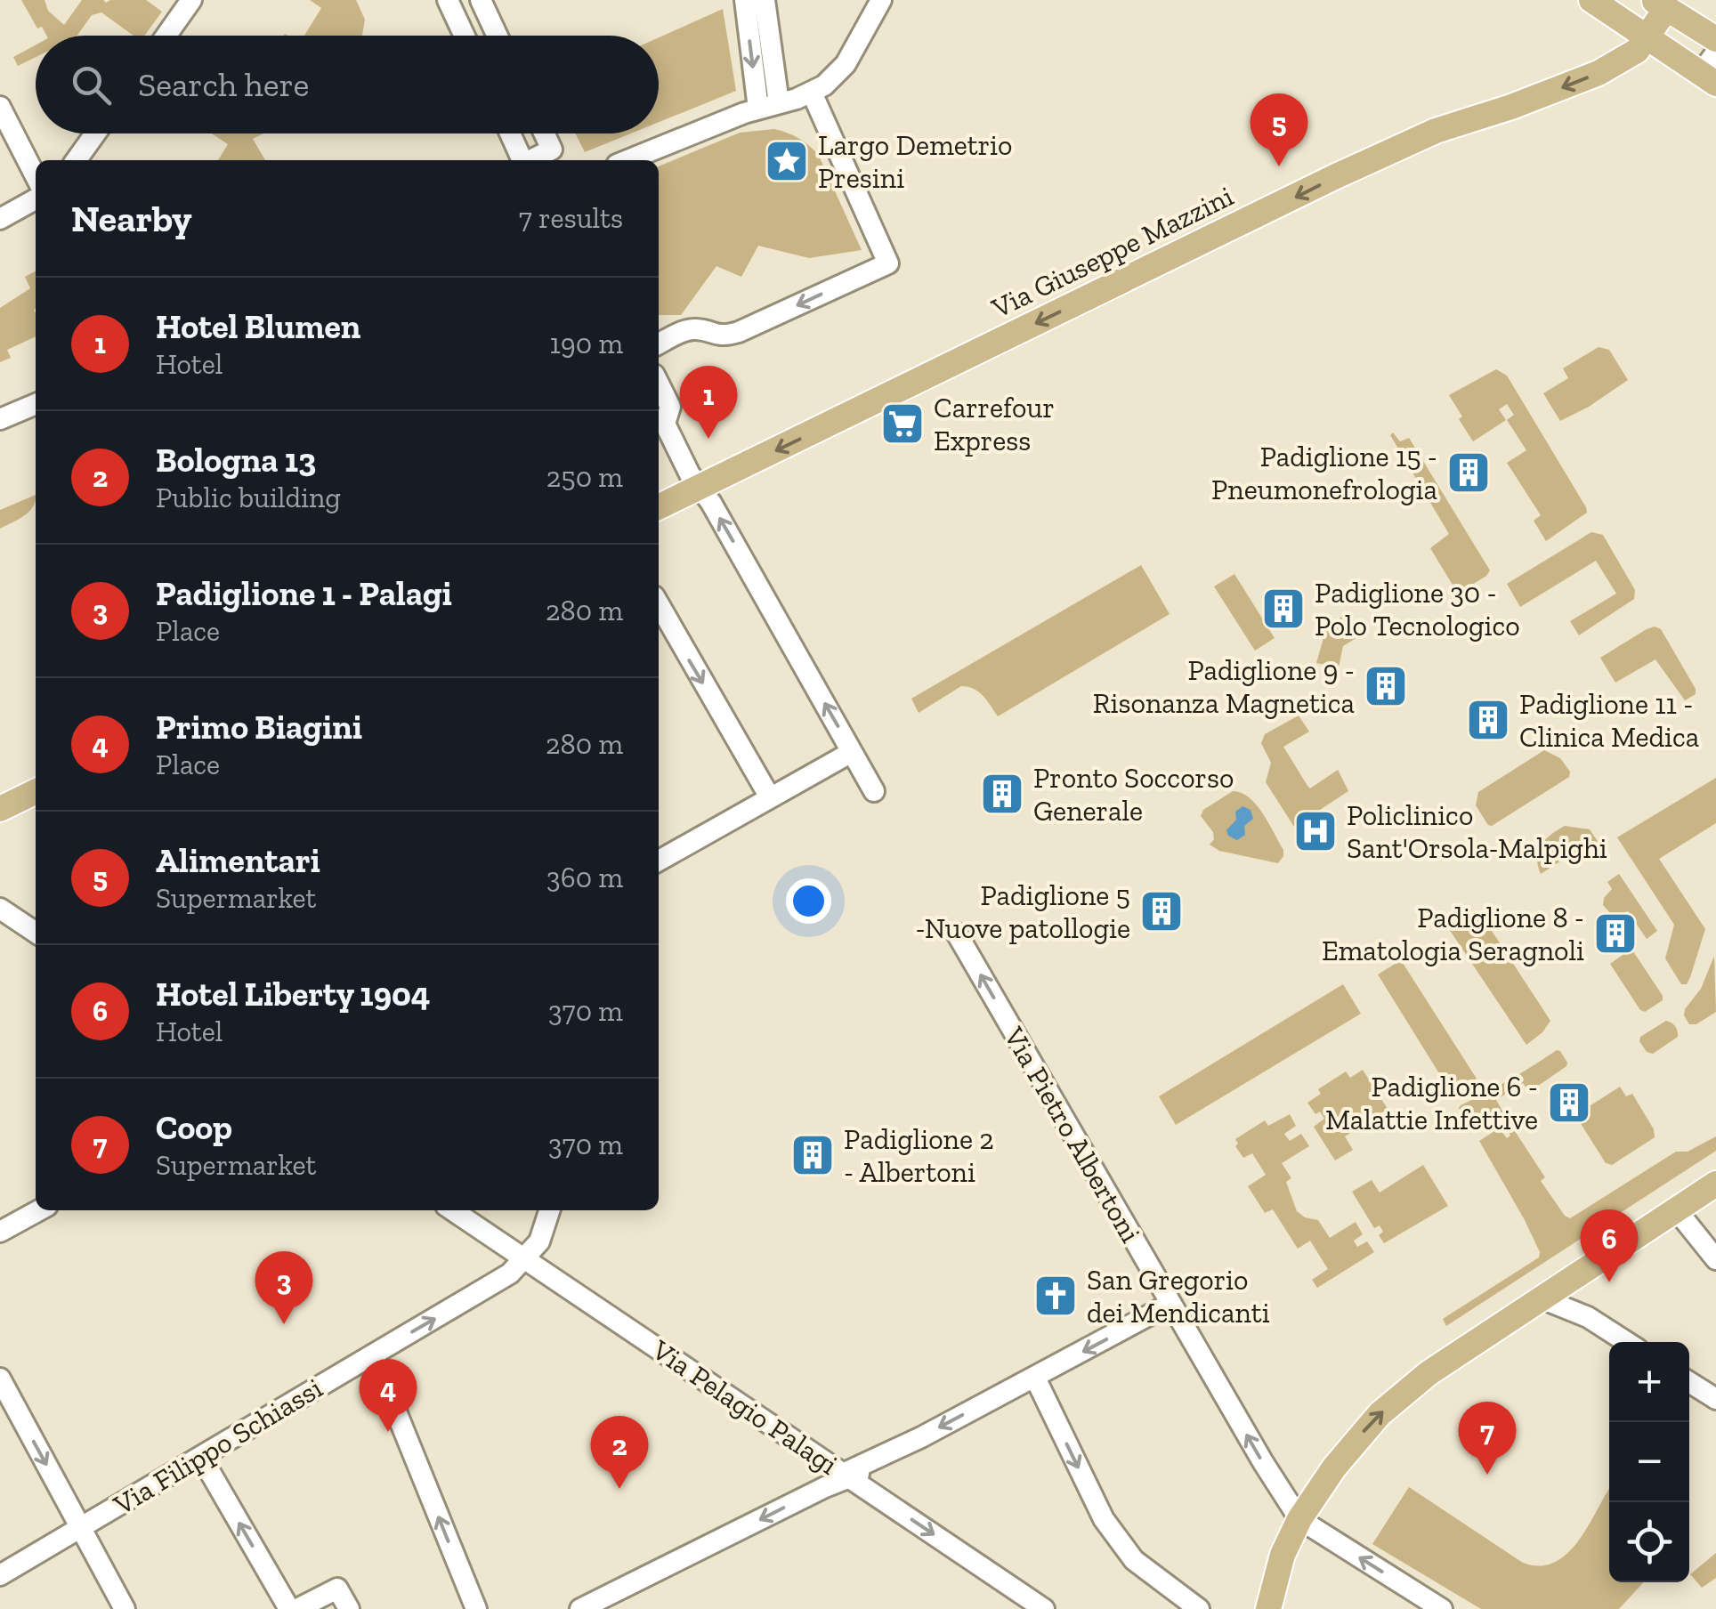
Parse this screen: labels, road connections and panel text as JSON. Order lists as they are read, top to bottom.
{
  "streets": {
    "main road": ["Via Giuseppe Mazzini"],
    "street": ["Via Pietro Albertoni", "Via Pelagio Palagi", "Via Filippo Schiassi"]
  },
  "crossings": [
    ["Via Pelagio Palagi", "Via Filippo Schiassi"]
  ],
  "one_way": ["Via Giuseppe Mazzini"],
  "places": {
    "place": ["Largo Demetrio Presini"],
    "supermarket": ["Carrefour Express"],
    "building": [
      "Padiglione 15 - Pneumonefrologia",
      "Padiglione 30 - Polo Tecnologico",
      "Padiglione 9 - Risonanza Magnetica",
      "Padiglione 11 - Clinica Medica",
      "Pronto Soccorso Generale",
      "Padiglione 5 -Nuove patollogie",
      "Padiglione 8 - Ematologia Seragnoli",
      "Padiglione 6 - Malattie Infettive",
      "Padiglione 2 - Albertoni"
    ],
    "hospital": ["Policlinico Sant'Orsola-Malpighi"],
    "church": ["San Gregorio dei Mendicanti"]
  },
  "page": {
    "search": "Search here",
    "pins": [
      "5",
      "1",
      "6",
      "3",
      "4",
      "7",
      "2"
    ],
    "heading": ["Nearby", "7 results"],
    "list": [
      {
        "mark": "1",
        "name": "Hotel Blumen",
        "note": "Hotel",
        "value": "190 m"
      },
      {
        "mark": "2",
        "name": "Bologna 13",
        "note": "Public building",
        "value": "250 m"
      },
      {
        "mark": "3",
        "name": "Padiglione 1 - Palagi",
        "note": "Place",
        "value": "280 m"
      },
      {
        "mark": "4",
        "name": "Primo Biagini",
        "note": "Place",
        "value": "280 m"
      },
      {
        "mark": "5",
        "name": "Alimentari",
        "note": "Supermarket",
        "value": "360 m"
      },
      {
        "mark": "6",
        "name": "Hotel Liberty 1904",
        "note": "Hotel",
        "value": "370 m"
      },
      {
        "mark": "7",
        "name": "Coop",
        "note": "Supermarket",
        "value": "370 m"
      }
    ],
    "map_buttons": ["+", "−"]
  }
}
